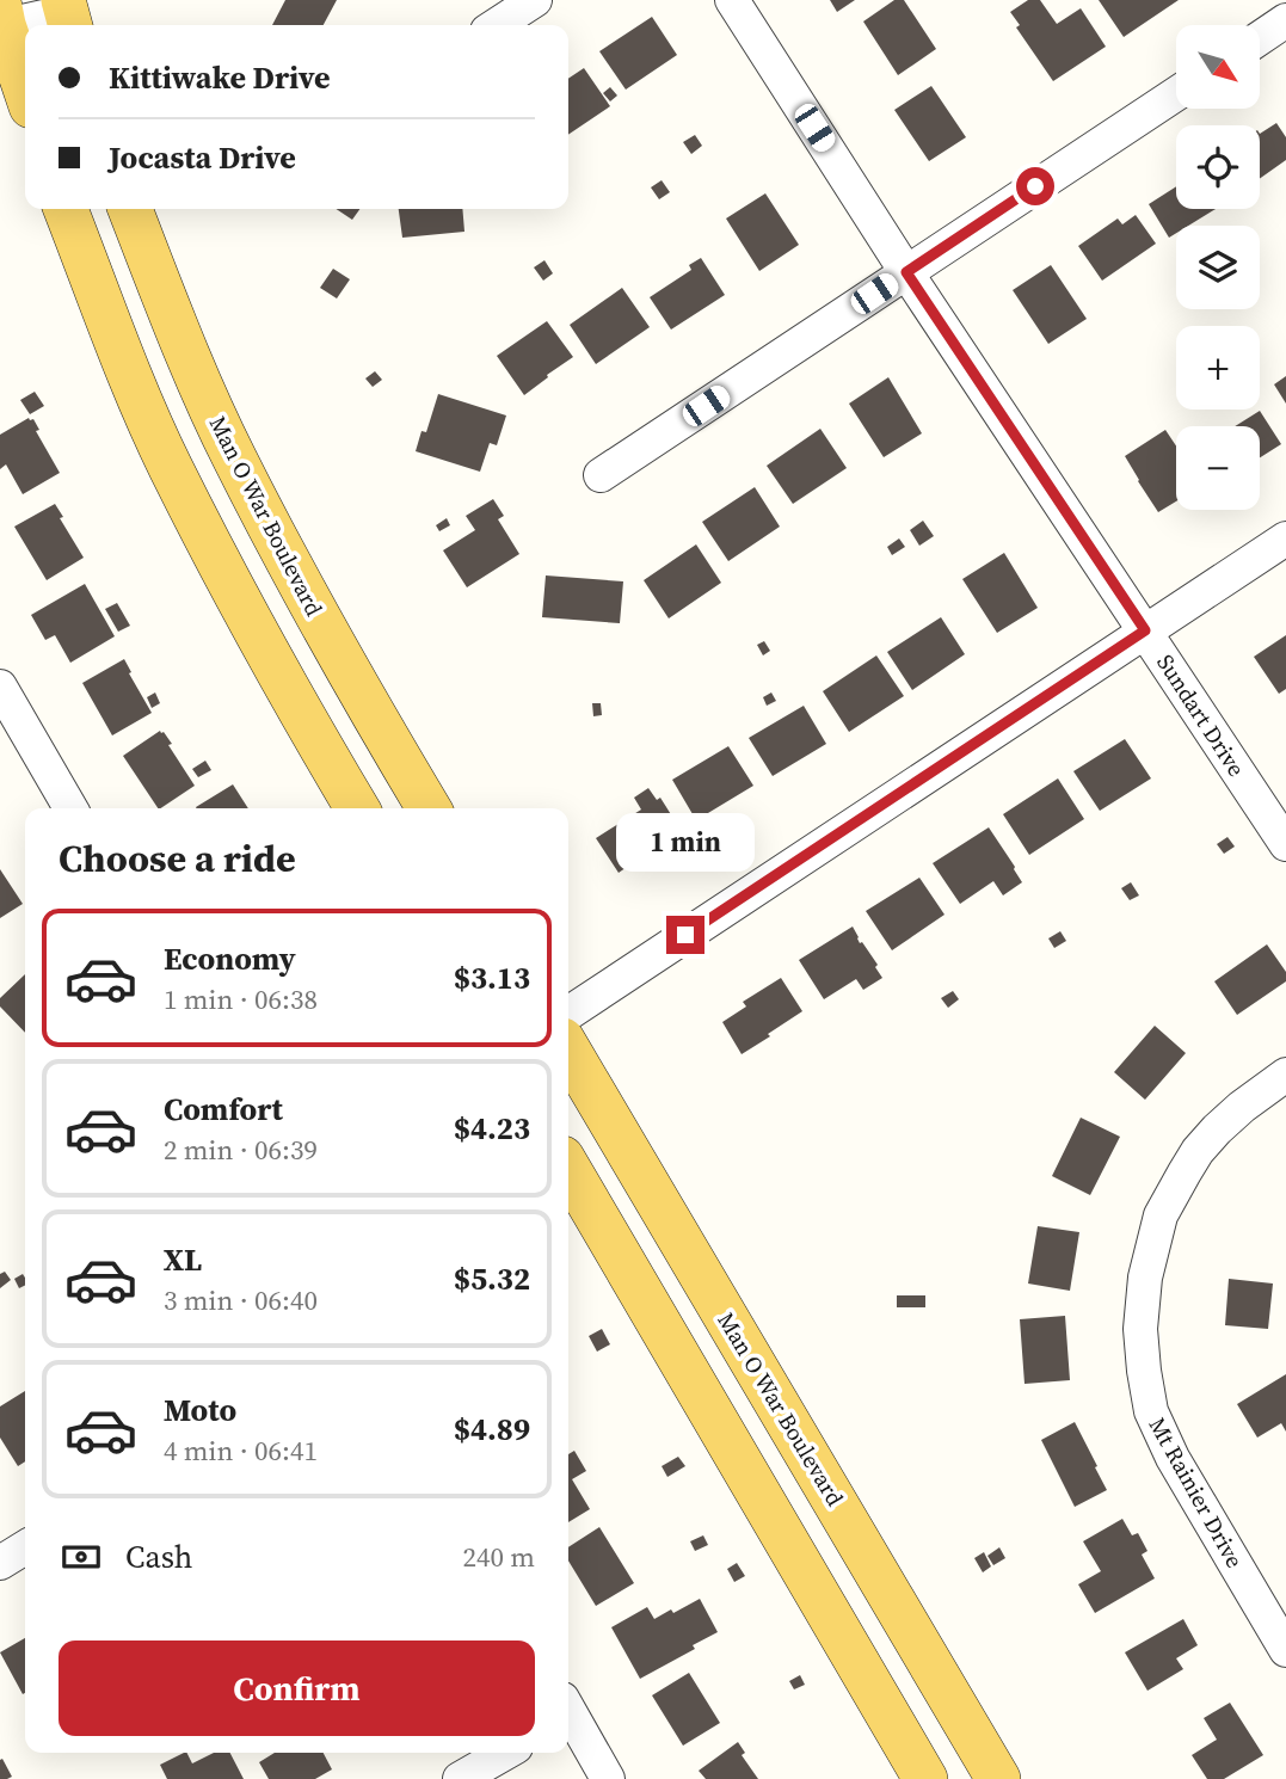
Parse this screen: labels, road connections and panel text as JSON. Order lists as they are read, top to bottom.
{
  "streets": {
    "main road": ["Man O War Boulevard"],
    "street": ["Sundart Drive", "Mt Rainier Drive"]
  },
  "north": "bottom right",
  "page": {
    "map_buttons": ["+", "−"],
    "banner": ["Kittiwake Drive", "Jocasta Drive"],
    "heading": "Choose a ride",
    "bubble": "1 min",
    "list": [
      {
        "name": "Economy",
        "note": "1 min · 06:38",
        "value": "$3.13"
      },
      {
        "name": "Comfort",
        "note": "2 min · 06:39",
        "value": "$4.23"
      },
      {
        "name": "XL",
        "note": "3 min · 06:40",
        "value": "$5.32"
      },
      {
        "name": "Moto",
        "note": "4 min · 06:41",
        "value": "$4.89"
      }
    ],
    "pay": ["Cash", "240 m"],
    "buttons": "Confirm"
  }
}
